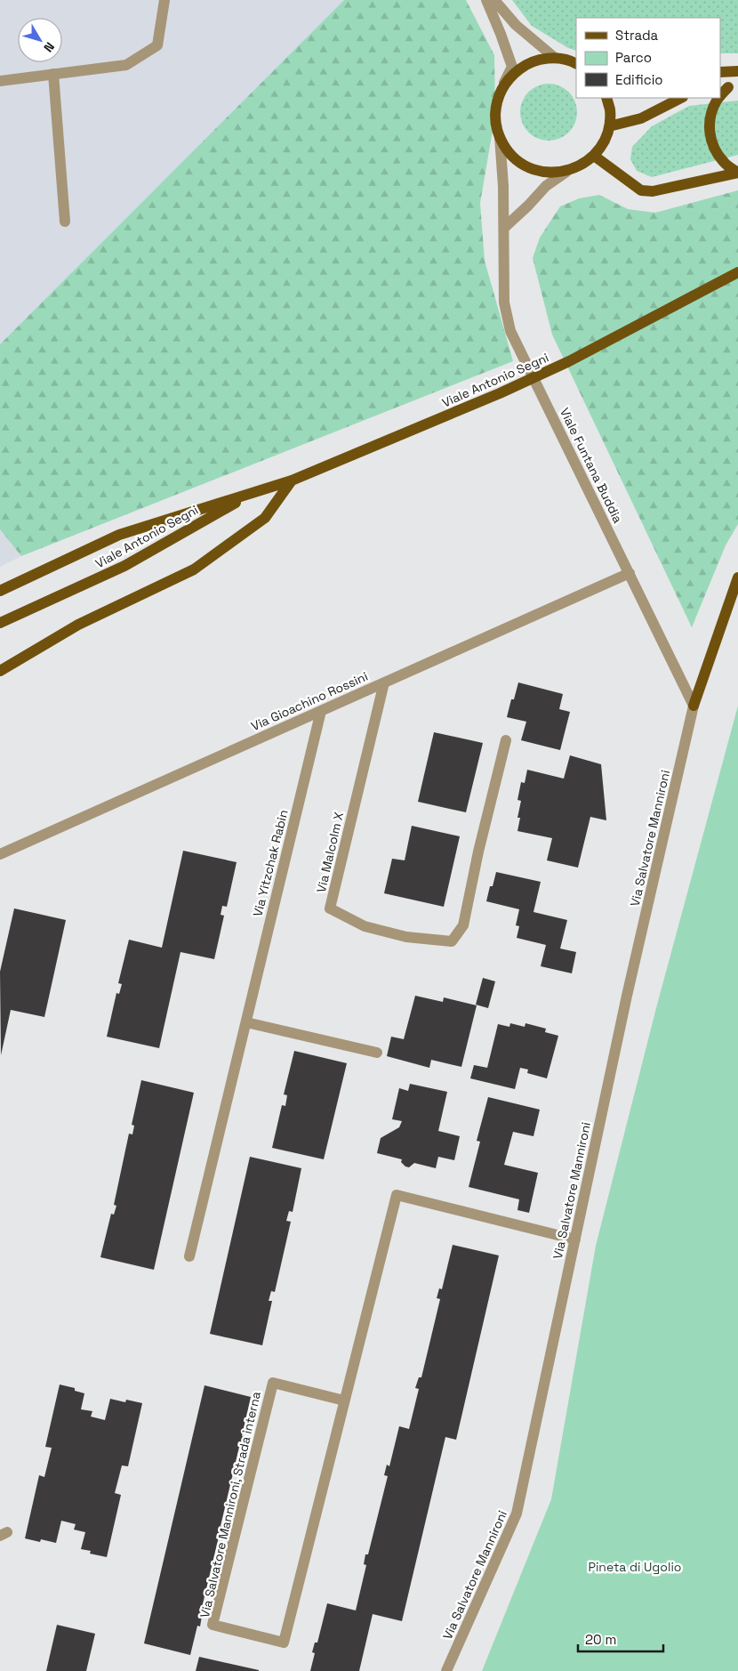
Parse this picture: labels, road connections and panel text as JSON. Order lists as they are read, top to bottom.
{
  "streets": {
    "main road": ["Viale Antonio Segni"],
    "street": [
      "Viale Funtana Buddia",
      "Via Gioachino Rossini",
      "Via Salvatore Mannironi",
      "Via Malcolm X",
      "Via Yitzchak Rabin",
      "Via Salvatore Mannironi, Strada interna"
    ]
  },
  "crossings": [
    ["Viale Funtana Buddia", "Via Gioachino Rossini"],
    ["Viale Funtana Buddia", "Via Salvatore Mannironi"],
    ["Via Gioachino Rossini", "Via Malcolm X"],
    ["Via Gioachino Rossini", "Via Yitzchak Rabin"],
    ["Via Salvatore Mannironi", "Via Salvatore Mannironi, Strada interna"]
  ],
  "parks": ["Pineta di Ugolio"],
  "legend": ["Strada", "Parco", "Edificio"],
  "scale_bar": "20 m",
  "north": "bottom right"
}
